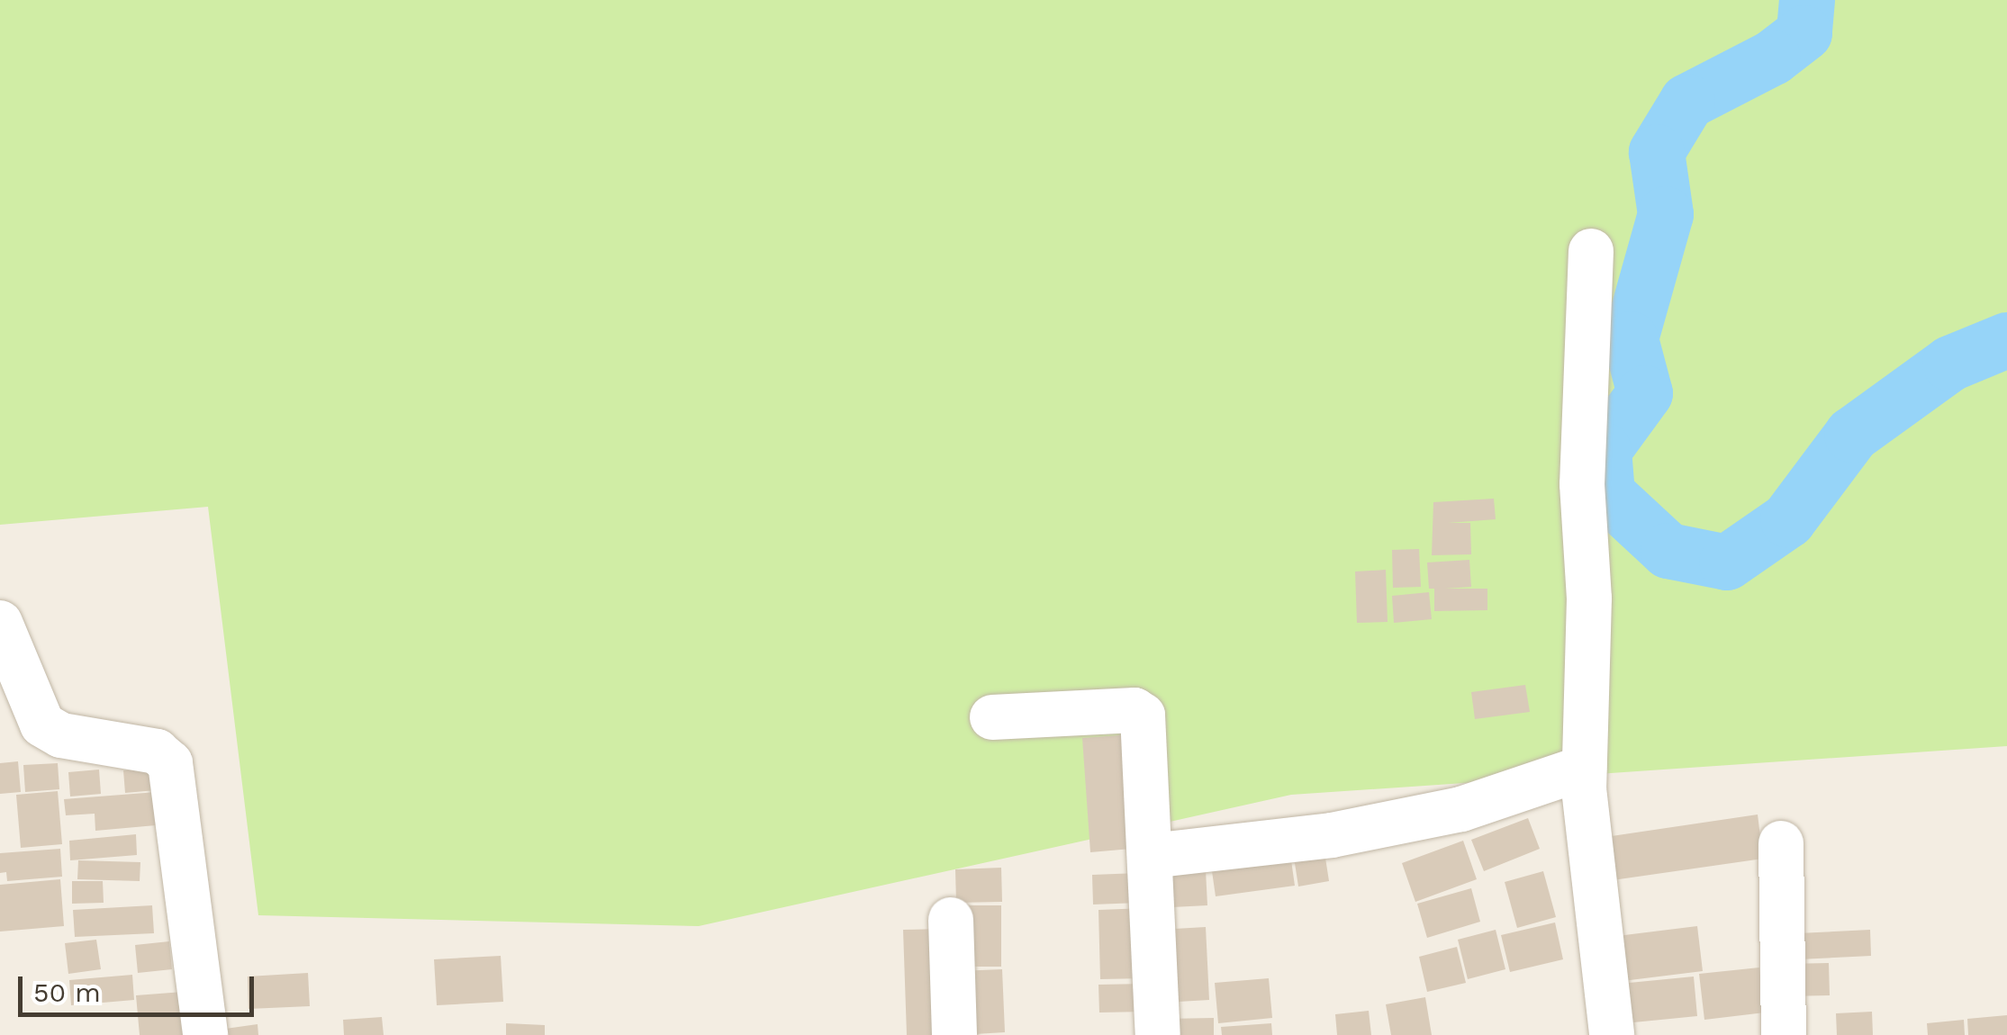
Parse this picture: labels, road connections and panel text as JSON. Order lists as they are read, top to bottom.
{
  "scale_bar": "50 m"
}
